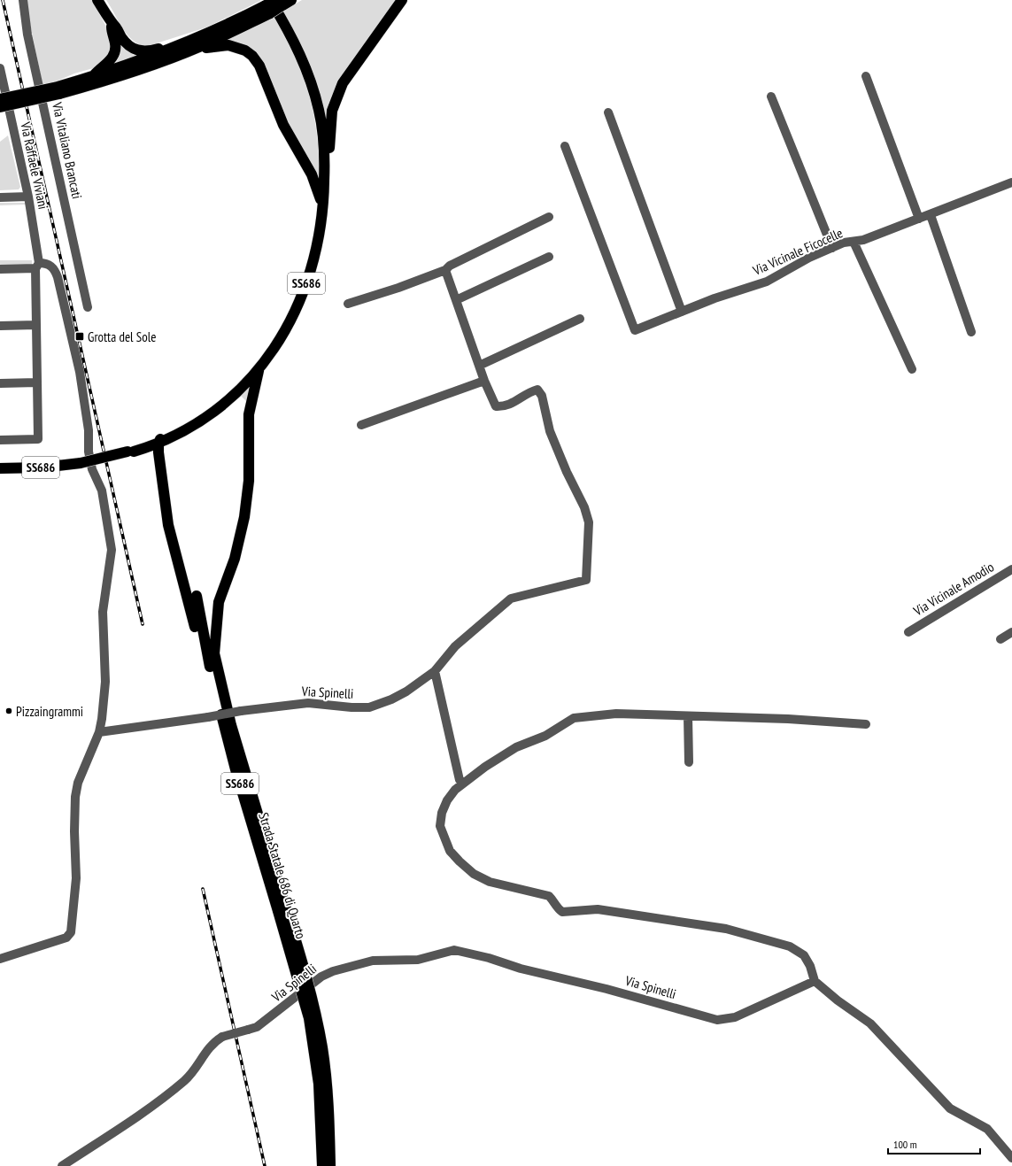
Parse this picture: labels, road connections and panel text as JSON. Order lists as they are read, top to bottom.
{
  "streets": {
    "highway": ["SS686", "Strada Statale 686 di Quarto"],
    "street": [
      "Via Vitaliano Brancati",
      "Via Raffaele Viviani",
      "Via Vicinale Ficocelle",
      "Via Vicinale Amodio",
      "Via Spinelli"
    ]
  },
  "crossings": [
    ["SS686", "Strada Statale 686 di Quarto"]
  ],
  "places": {
    "transit": ["Grotta del Sole"],
    "other": ["Pizzaingrammi"]
  },
  "scale_bar": "100 m"
}
